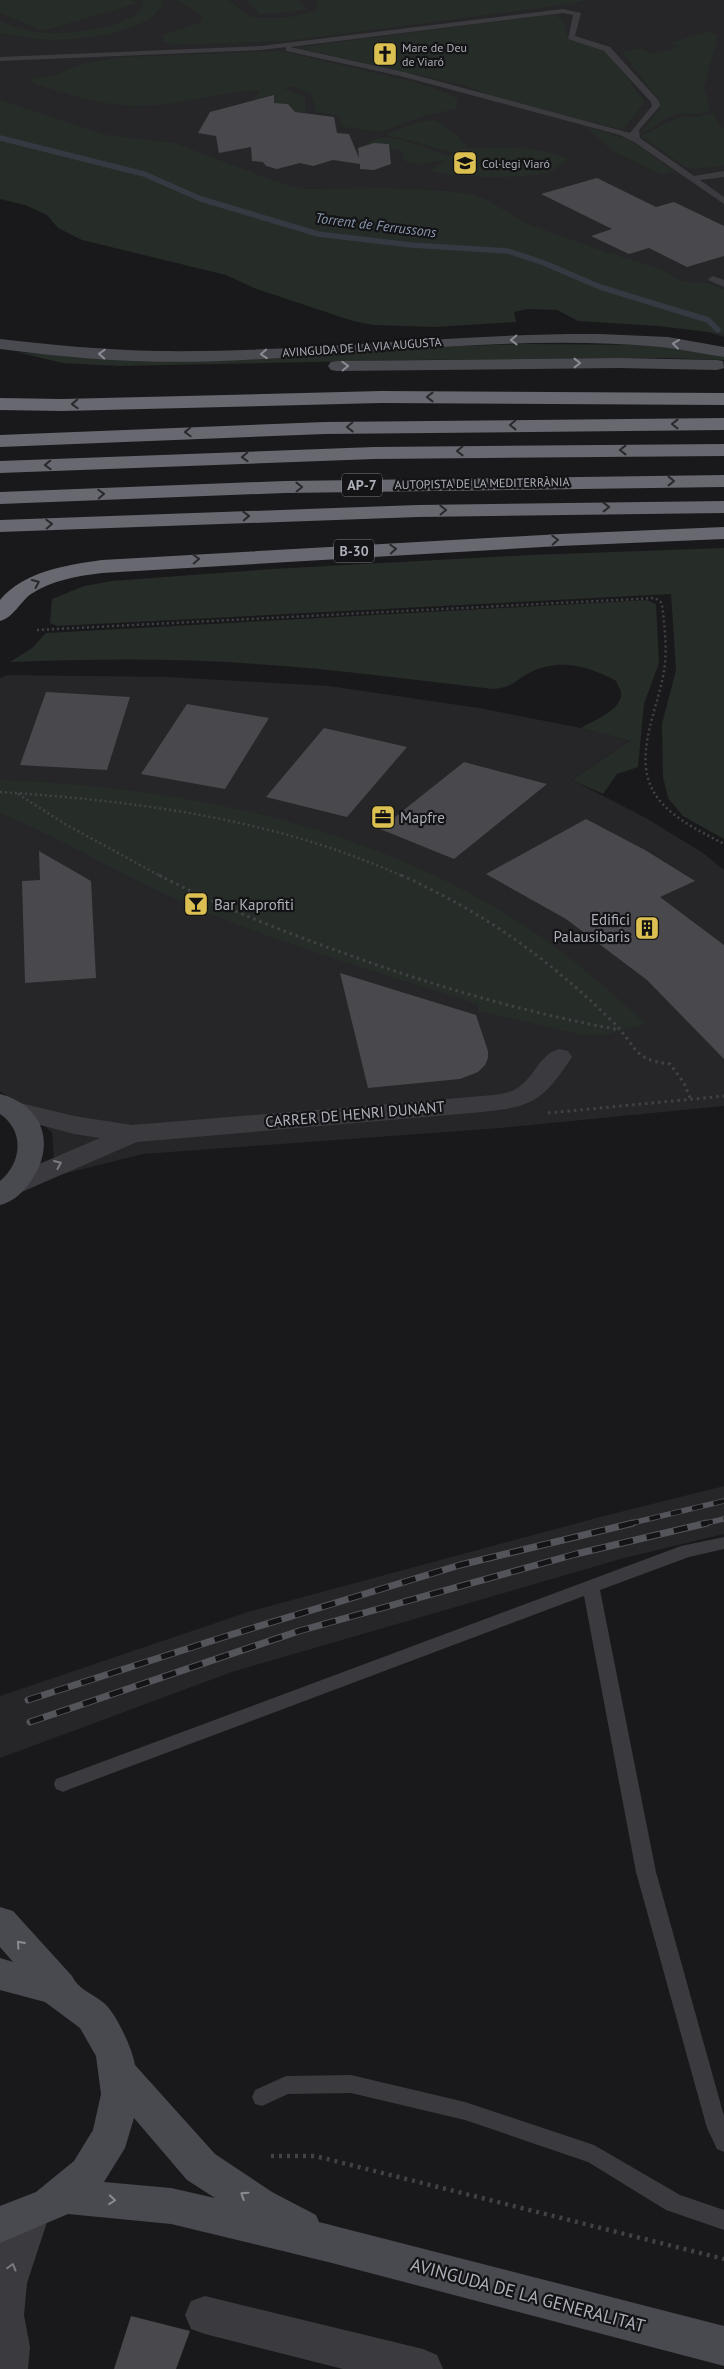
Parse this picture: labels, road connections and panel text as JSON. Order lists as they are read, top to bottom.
{
  "streets": {
    "highway": ["AUTOPISTA DE LA MEDITERRÀNIA", "AP-7", "B-30"],
    "street": ["AVINGUDA DE LA VIA AUGUSTA", "CARRER DE HENRI DUNANT", "AVINGUDA DE LA GENERALITAT"]
  },
  "water": ["Torrent de Ferrussons"],
  "places": {
    "church": ["Mare de Deu de Viaró"],
    "school or university": ["Col·legi Viaró"],
    "office": ["Mapfre"],
    "bar": ["Bar Kaprofiti"],
    "building": ["Edifici Palausibaris"]
  }
}
